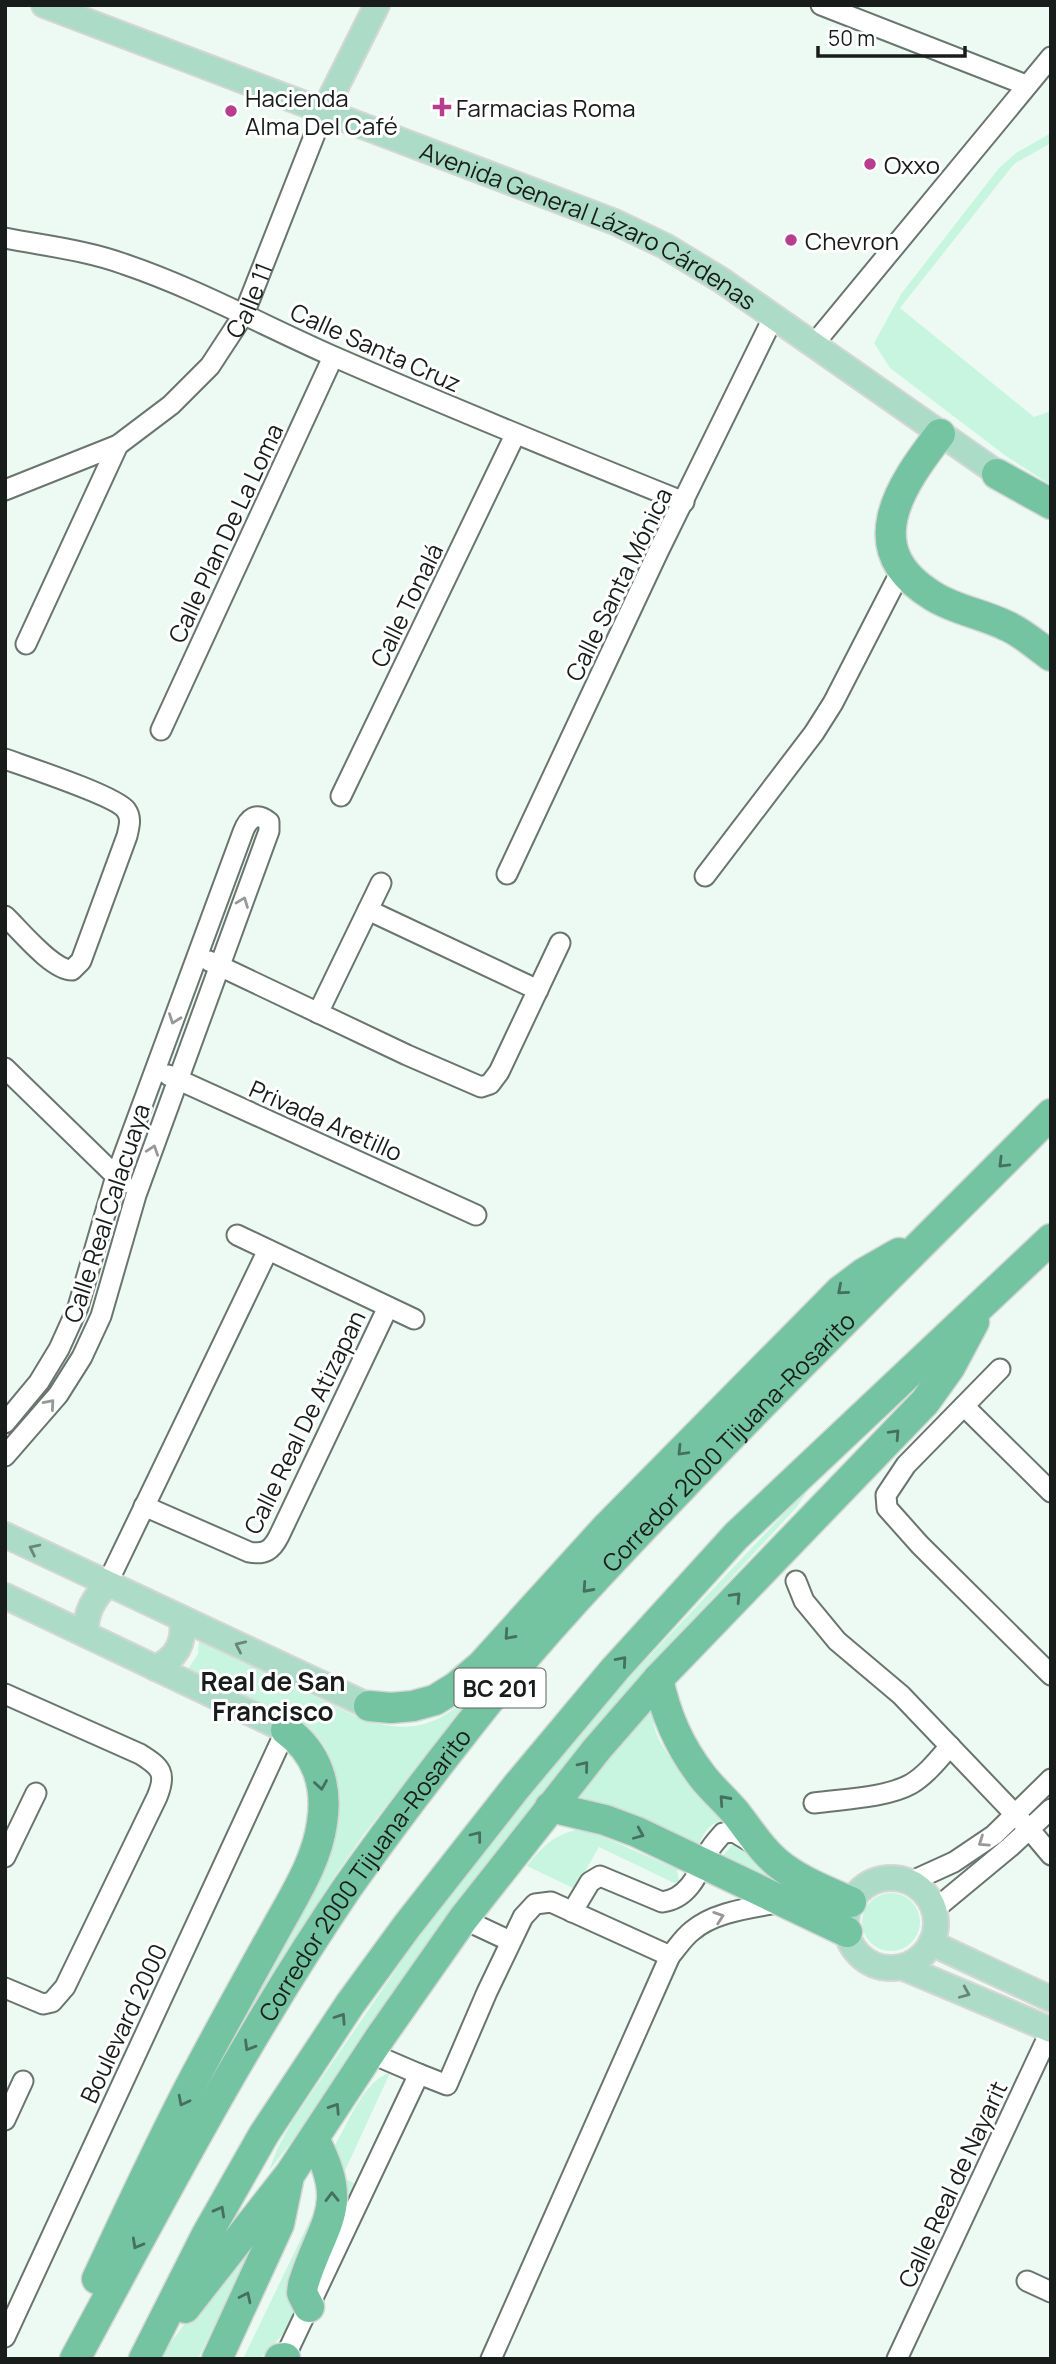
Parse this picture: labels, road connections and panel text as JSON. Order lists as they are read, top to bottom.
{
  "streets": {
    "highway": ["Corredor 2000 Tijuana-Rosarito", "BC 201"],
    "main road": ["Avenida General Lázaro Cárdenas", "Calle 11"],
    "street": [
      "Calle Santa Cruz",
      "Calle Plan De La Loma",
      "Calle Santa Mónica",
      "Calle Tonalá",
      "Privada Aretillo",
      "Calle Real Calacuaya",
      "Calle Real De Atizapan",
      "Boulevard 2000",
      "Calle Real de Nayarit"
    ]
  },
  "crossings": [
    ["Avenida General Lázaro Cárdenas", "Calle 11"],
    ["Avenida General Lázaro Cárdenas", "Calle Santa Mónica"],
    ["Calle 11", "Calle Santa Cruz"],
    ["Calle Santa Cruz", "Calle Plan De La Loma"],
    ["Calle Santa Cruz", "Calle Santa Mónica"],
    ["Calle Santa Cruz", "Calle Tonalá"],
    ["Privada Aretillo", "Calle Real Calacuaya"]
  ],
  "districts": ["Real de San Francisco"],
  "places": {
    "health": ["Farmacias Roma"],
    "other": ["Hacienda Alma Del Café", "Oxxo", "Chevron"]
  },
  "scale_bar": "50 m"
}
